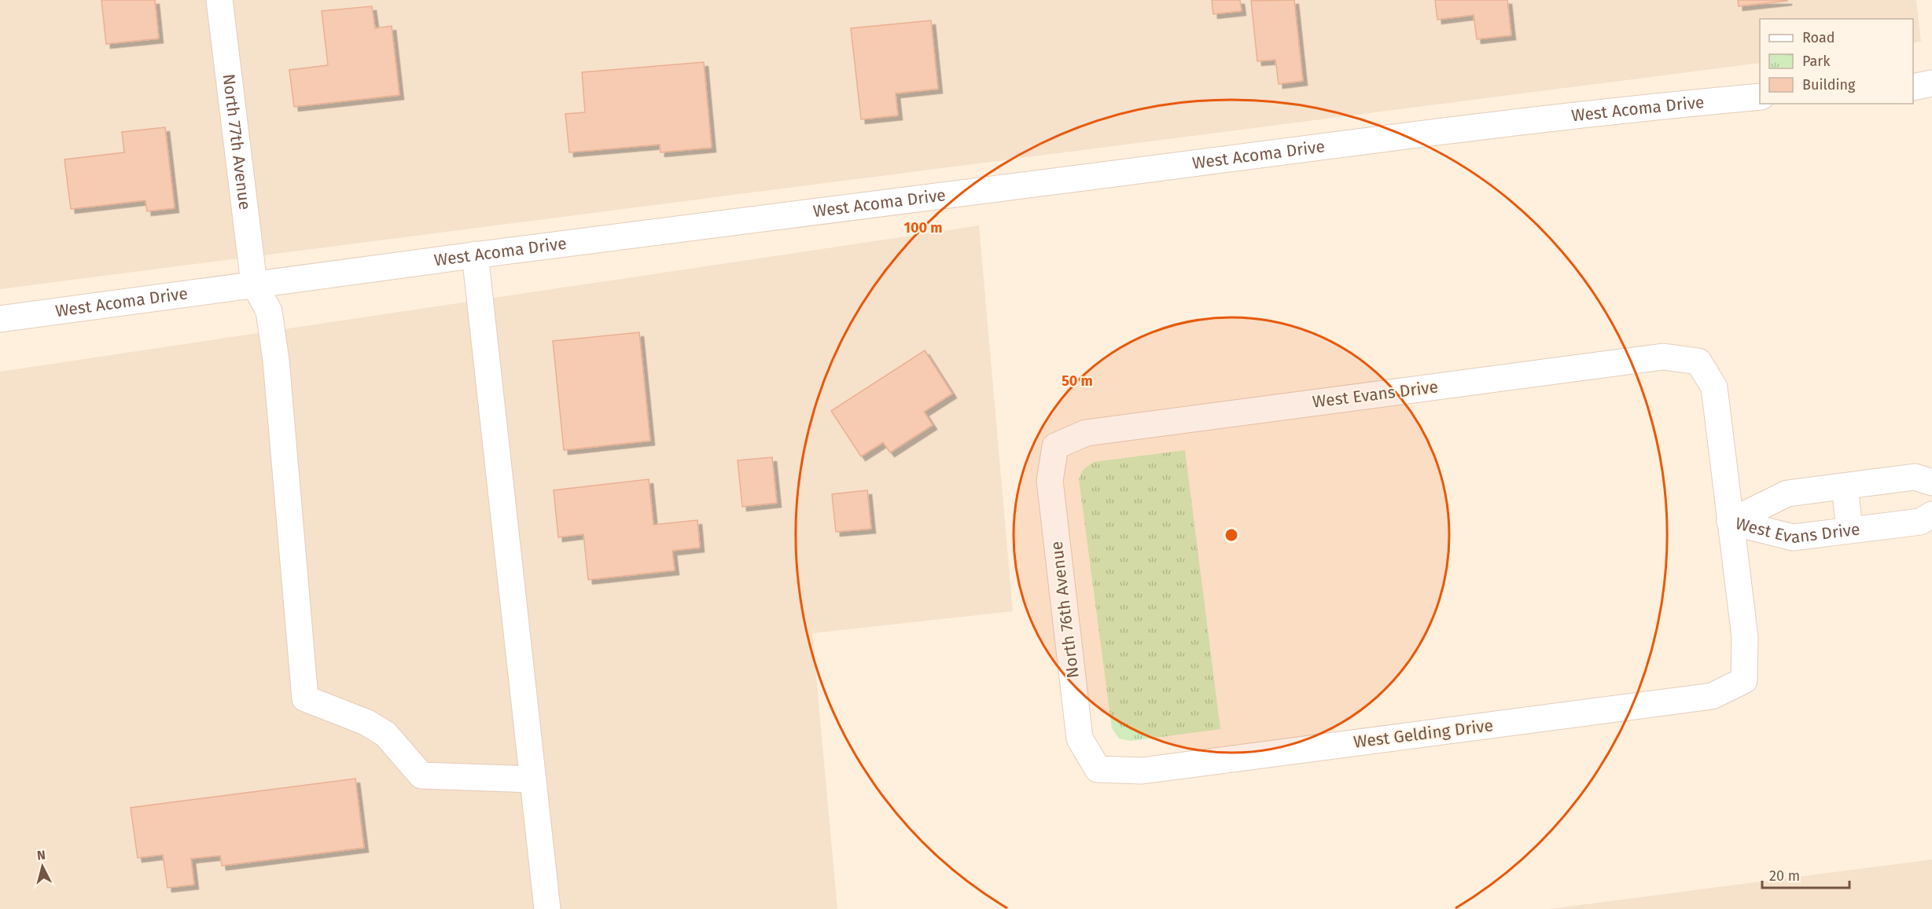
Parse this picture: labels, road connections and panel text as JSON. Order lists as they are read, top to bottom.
{
  "streets": {
    "street": [
      "West Acoma Drive",
      "North 77th Avenue",
      "West Evans Drive",
      "North 76th Avenue",
      "West Gelding Drive"
    ]
  },
  "crossings": [
    ["West Acoma Drive", "North 77th Avenue"],
    ["West Evans Drive", "North 76th Avenue"],
    ["West Evans Drive", "West Gelding Drive"],
    ["North 76th Avenue", "West Gelding Drive"]
  ],
  "legend": ["Road", "Park", "Building"],
  "scale_bar": "20 m",
  "north": "top",
  "rings": ["100 m", "50 m"]
}
